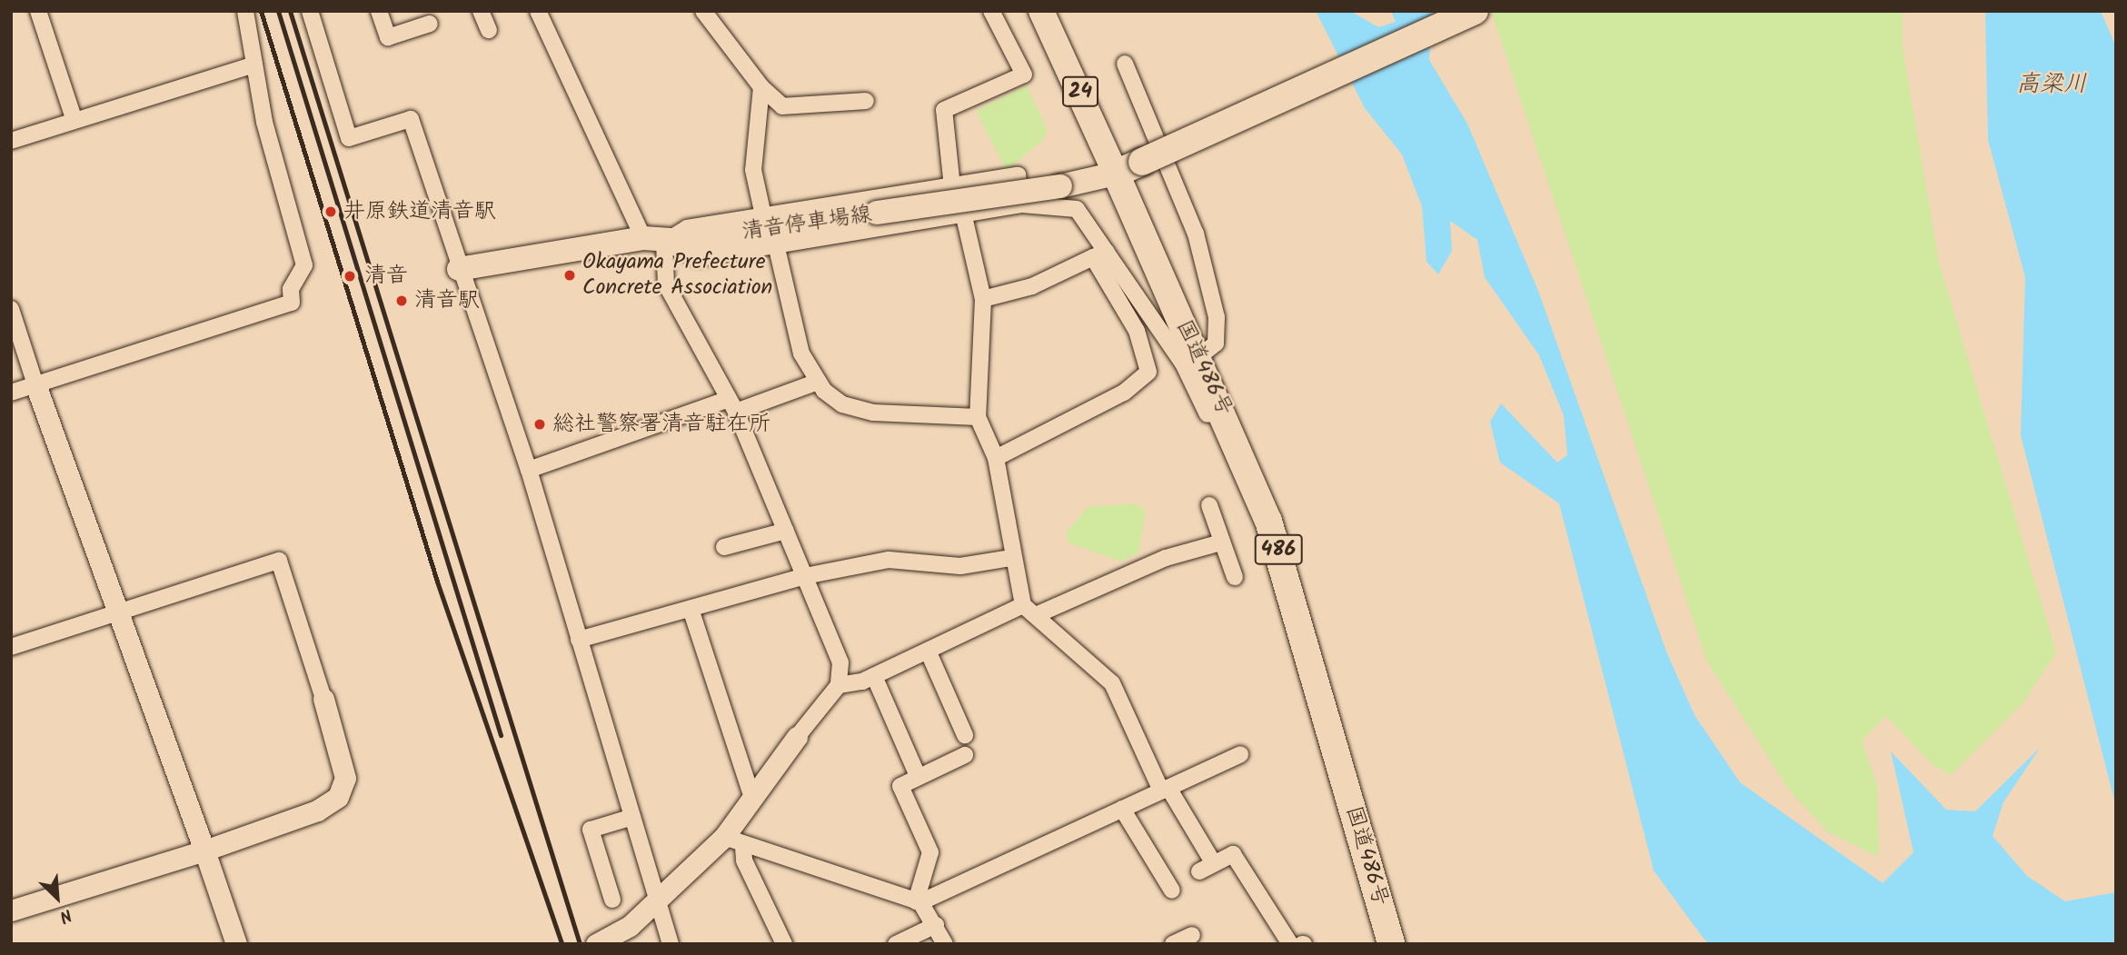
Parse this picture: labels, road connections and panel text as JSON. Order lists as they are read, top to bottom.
{
  "streets": {
    "highway": ["国道486号", "486"],
    "main road": ["24", "清音停車場線"]
  },
  "crossings": [
    ["24", "清音停車場線"],
    ["24", "国道486号"],
    ["清音停車場線", "国道486号"]
  ],
  "water": ["高梁川"],
  "places": [
    "井原鉄道清音駅",
    "Okayama Prefecture Concrete Association",
    "清音",
    "清音駅",
    "総社警察署清音駐在所"
  ],
  "north": "bottom right"
}
